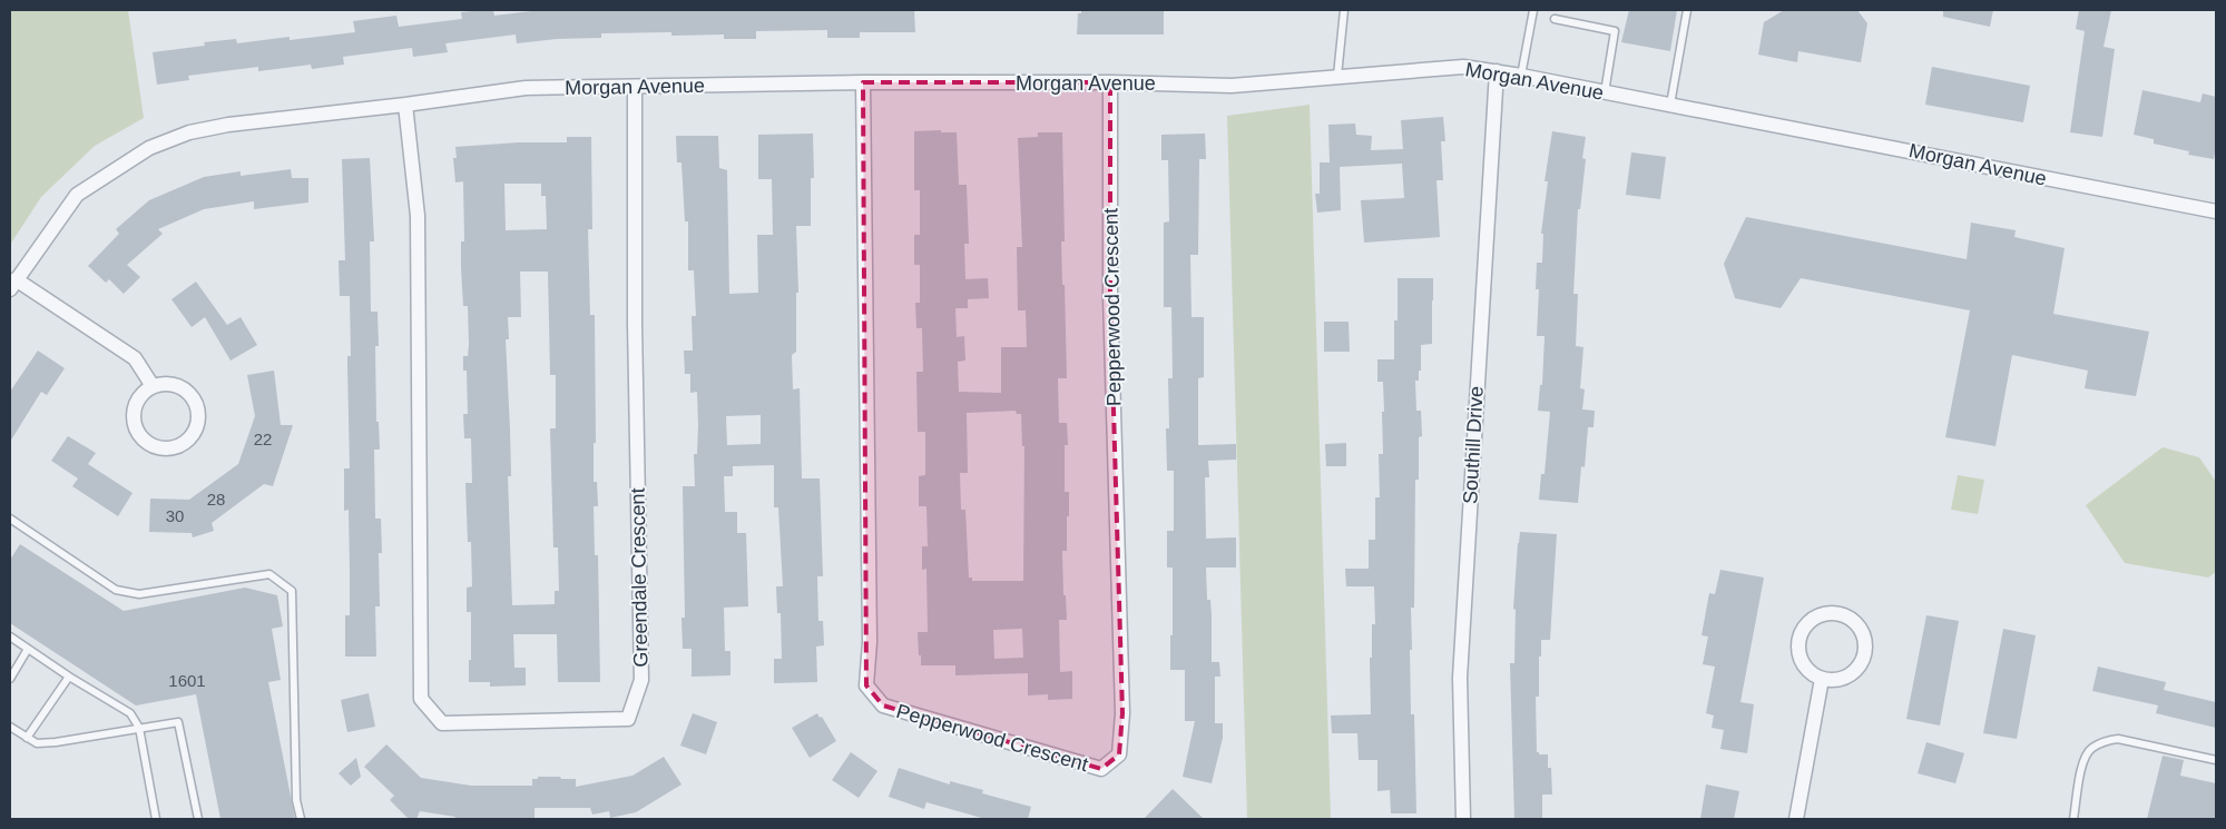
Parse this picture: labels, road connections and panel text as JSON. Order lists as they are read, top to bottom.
{
  "streets": {
    "street": [
      "Morgan Avenue",
      "Pepperwood Crescent",
      "Southill Drive",
      "Greendale Crescent"
    ]
  },
  "crossings": [
    ["Morgan Avenue", "Pepperwood Crescent"],
    ["Morgan Avenue", "Southill Drive"],
    ["Morgan Avenue", "Greendale Crescent"]
  ],
  "house_numbers": [
    "22",
    "28",
    "30",
    "1601"
  ]
}
